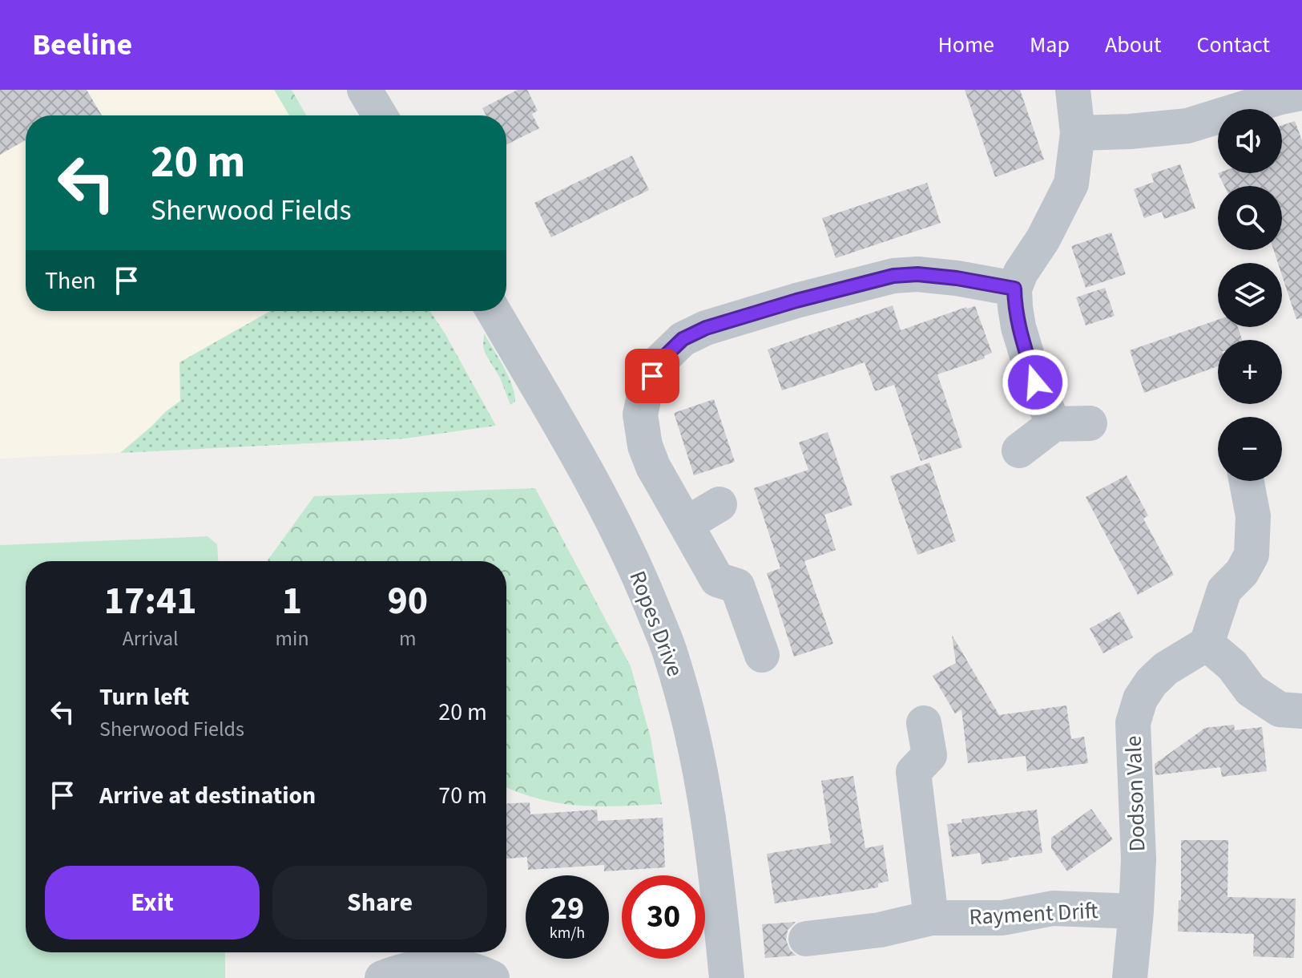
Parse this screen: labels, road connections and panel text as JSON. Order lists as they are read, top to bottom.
{
  "streets": {
    "street": ["Ropes Drive", "Dodson Vale", "Rayment Drift"]
  },
  "crossings": [
    ["Dodson Vale", "Rayment Drift"]
  ],
  "page": {
    "header": "Beeline",
    "nav": [
      "Home",
      "Map",
      "About",
      "Contact"
    ],
    "map_buttons": ["+", "−"],
    "turn": ["20 m", "Sherwood Fields"],
    "then": "Then",
    "eta": [
      "17:41",
      "Arrival",
      "1",
      "min",
      "90",
      "m"
    ],
    "list": [
      {
        "name": "Turn left",
        "note": "Sherwood Fields",
        "value": "20 m"
      },
      {
        "name": "Arrive at destination",
        "value": "70 m"
      }
    ],
    "buttons": ["Exit", "Share"],
    "speed": "29 km/h",
    "limit": "30"
  }
}
